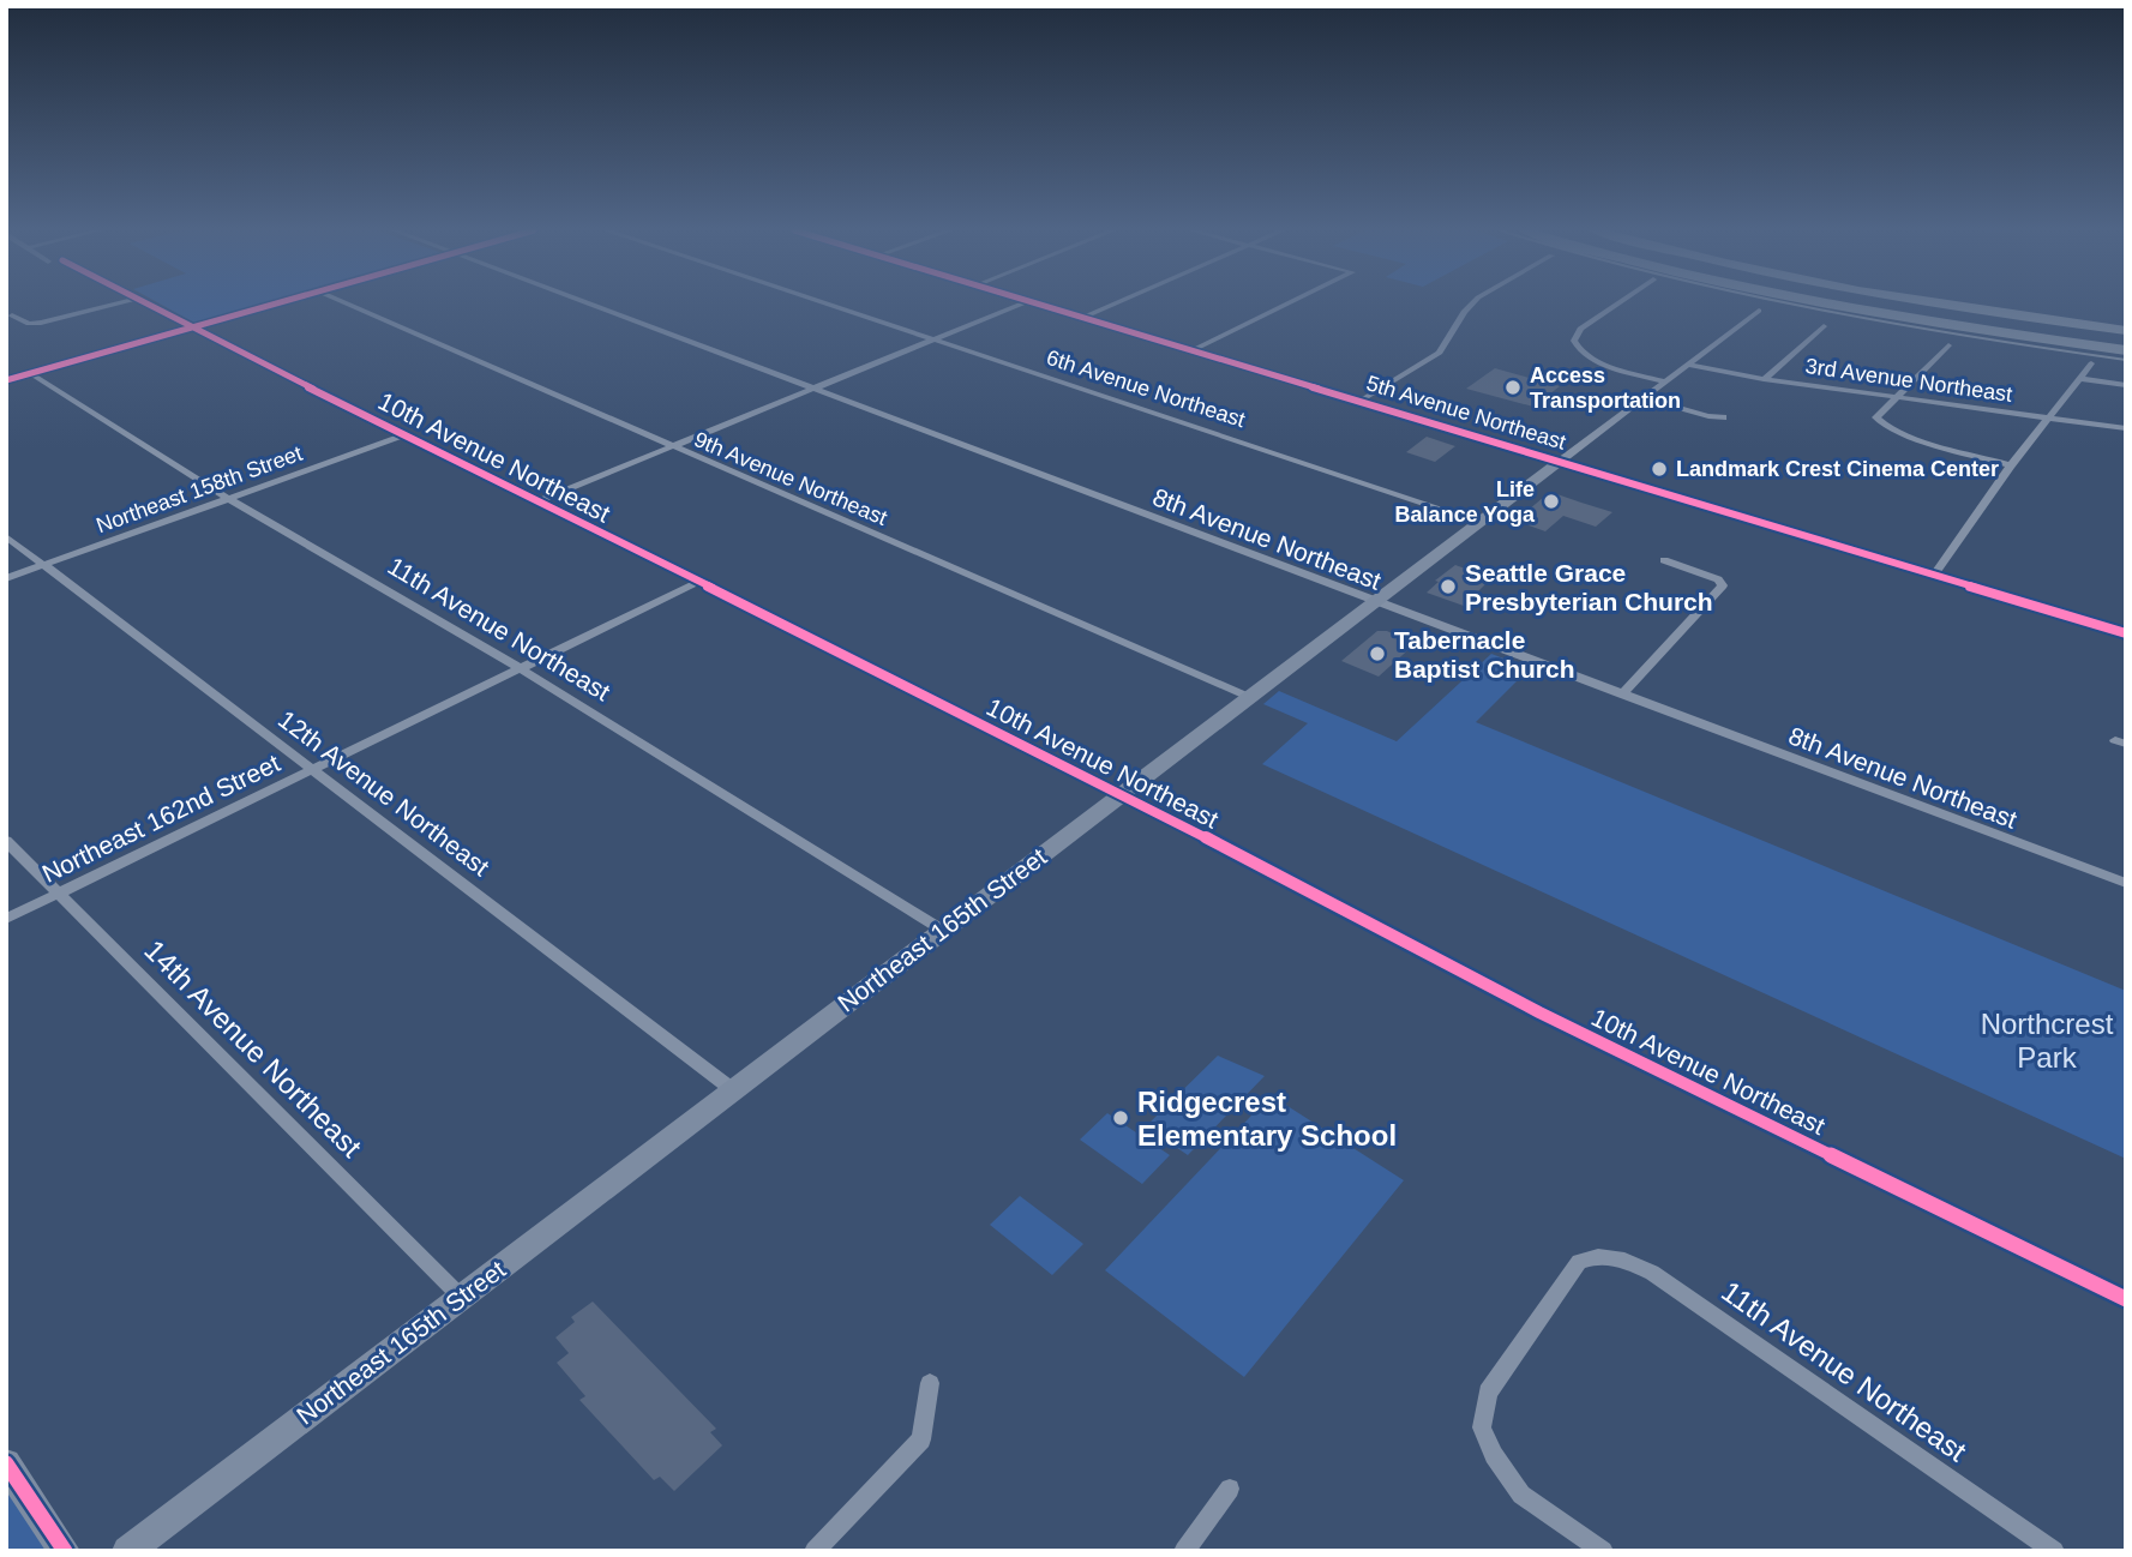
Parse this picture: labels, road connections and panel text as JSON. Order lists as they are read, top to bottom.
{
  "streets": {
    "street": [
      "3rd Avenue Northeast",
      "6th Avenue Northeast",
      "5th Avenue Northeast",
      "10th Avenue Northeast",
      "9th Avenue Northeast",
      "Northeast 158th Street",
      "8th Avenue Northeast",
      "11th Avenue Northeast",
      "12th Avenue Northeast",
      "Northeast 162nd Street",
      "Northeast 165th Street",
      "14th Avenue Northeast"
    ]
  },
  "crossings": [
    ["3rd Avenue Northeast", "Northeast 165th Street"],
    ["6th Avenue Northeast", "Northeast 165th Street"],
    ["5th Avenue Northeast", "Northeast 165th Street"],
    ["10th Avenue Northeast", "Northeast 158th Street"],
    ["10th Avenue Northeast", "Northeast 162nd Street"],
    ["10th Avenue Northeast", "Northeast 165th Street"],
    ["9th Avenue Northeast", "Northeast 165th Street"],
    ["Northeast 158th Street", "11th Avenue Northeast"],
    ["Northeast 158th Street", "12th Avenue Northeast"],
    ["8th Avenue Northeast", "Northeast 165th Street"],
    ["11th Avenue Northeast", "Northeast 162nd Street"],
    ["11th Avenue Northeast", "Northeast 165th Street"],
    ["12th Avenue Northeast", "Northeast 162nd Street"],
    ["12th Avenue Northeast", "Northeast 165th Street"],
    ["Northeast 162nd Street", "14th Avenue Northeast"],
    ["Northeast 165th Street", "14th Avenue Northeast"]
  ],
  "parks": ["Northcrest Park"],
  "places": [
    "Access Transportation",
    "Landmark Crest Cinema Center",
    "Life Balance Yoga",
    "Seattle Grace Presbyterian Church",
    "Tabernacle Baptist Church",
    "Ridgecrest Elementary School"
  ]
}
